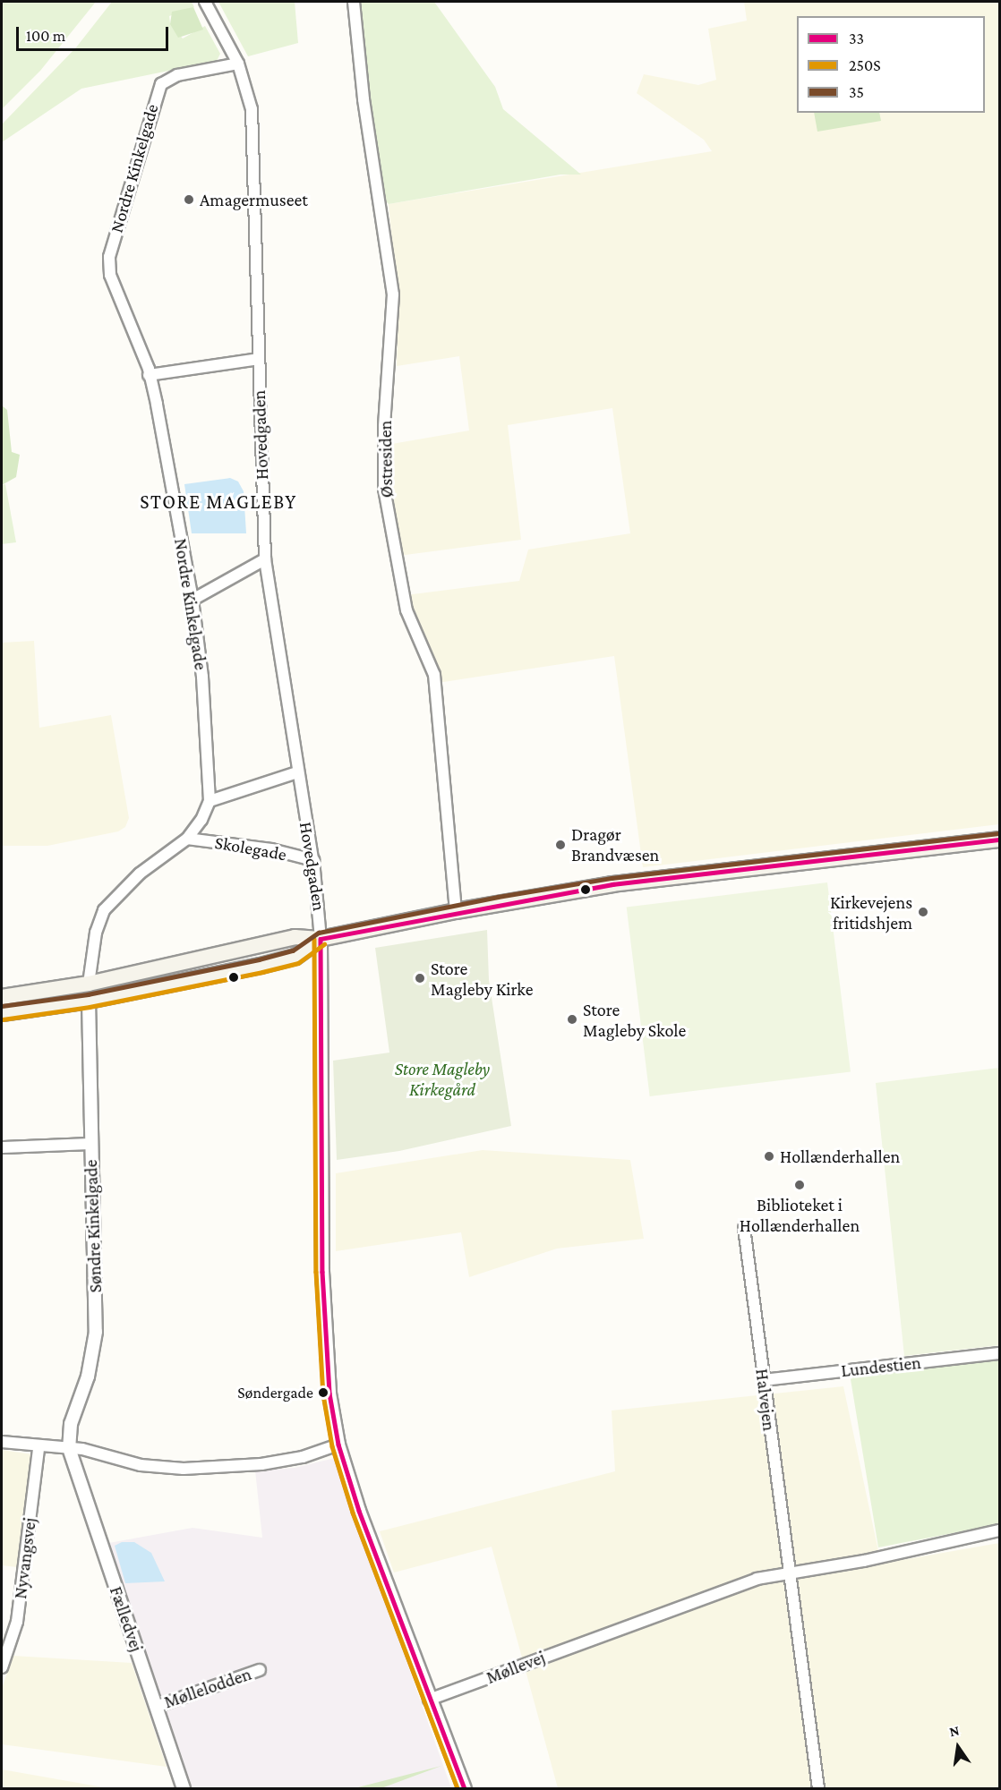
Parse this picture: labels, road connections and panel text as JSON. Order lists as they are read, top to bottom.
{
  "streets": {
    "street": [
      "Nordre Kinkelgade",
      "Hovedgaden",
      "Østresiden",
      "Skolegade",
      "Søndre Kinkelgade",
      "Lundestien",
      "Halvejen",
      "Nyvangsvej",
      "Fælledvej",
      "Møllevej",
      "Møllelodden"
    ]
  },
  "crossings": [
    ["Nordre Kinkelgade", "Hovedgaden"],
    ["Nordre Kinkelgade", "Skolegade"],
    ["Hovedgaden", "Skolegade"],
    ["Søndre Kinkelgade", "Fælledvej"],
    ["Lundestien", "Halvejen"],
    ["Halvejen", "Møllevej"],
    ["Fælledvej", "Møllelodden"]
  ],
  "districts": ["STORE MAGLEBY"],
  "parks": ["Store Magleby Kirkegård"],
  "places": [
    "Amagermuseet",
    "Dragør Brandvæsen",
    "Kirkevejens fritidshjem",
    "Store Magleby Kirke",
    "Store Magleby Skole",
    "Hollænderhallen",
    "Biblioteket i Hollænderhallen",
    "Søndergade"
  ],
  "lines": ["transit line 35", "transit line 33", "transit line 250S"],
  "legend": ["33", "250S", "35"],
  "scale_bar": "100 m",
  "north": "top"
}
